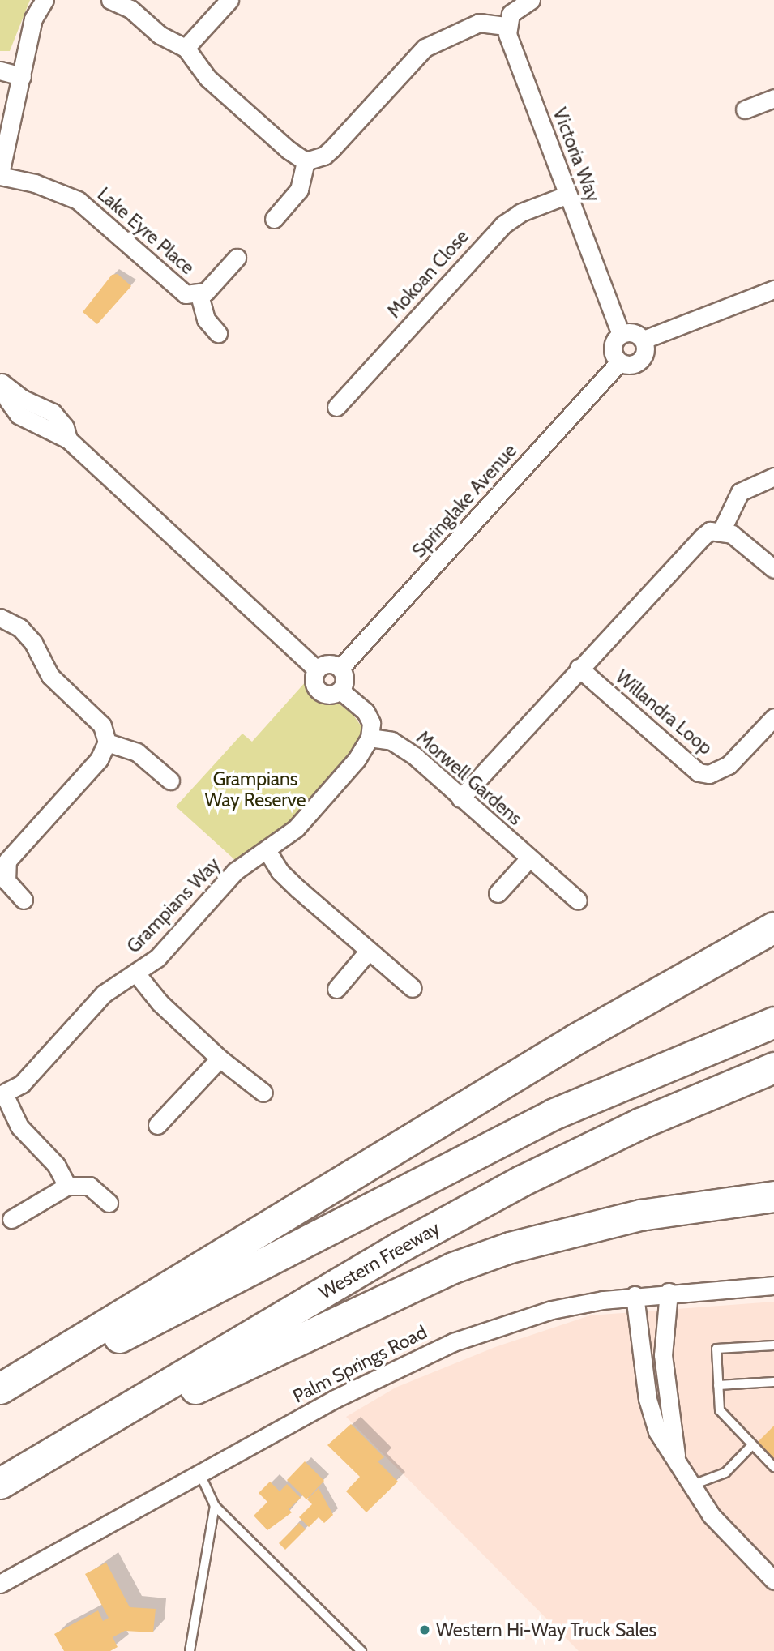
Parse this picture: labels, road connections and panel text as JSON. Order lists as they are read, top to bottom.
{
  "streets": {
    "highway": ["Western Freeway"],
    "street": [
      "Victoria Way",
      "Lake Eyre Place",
      "Mokoan Close",
      "Springlake Avenue",
      "Willandra Loop",
      "Morwell Gardens",
      "Grampians Way",
      "Palm Springs Road"
    ]
  },
  "crossings": [
    ["Victoria Way", "Mokoan Close"],
    ["Victoria Way", "Springlake Avenue"],
    ["Morwell Gardens", "Grampians Way"]
  ],
  "parks": ["Grampians Way Reserve"],
  "places": ["Western Hi-Way Truck Sales"]
}
